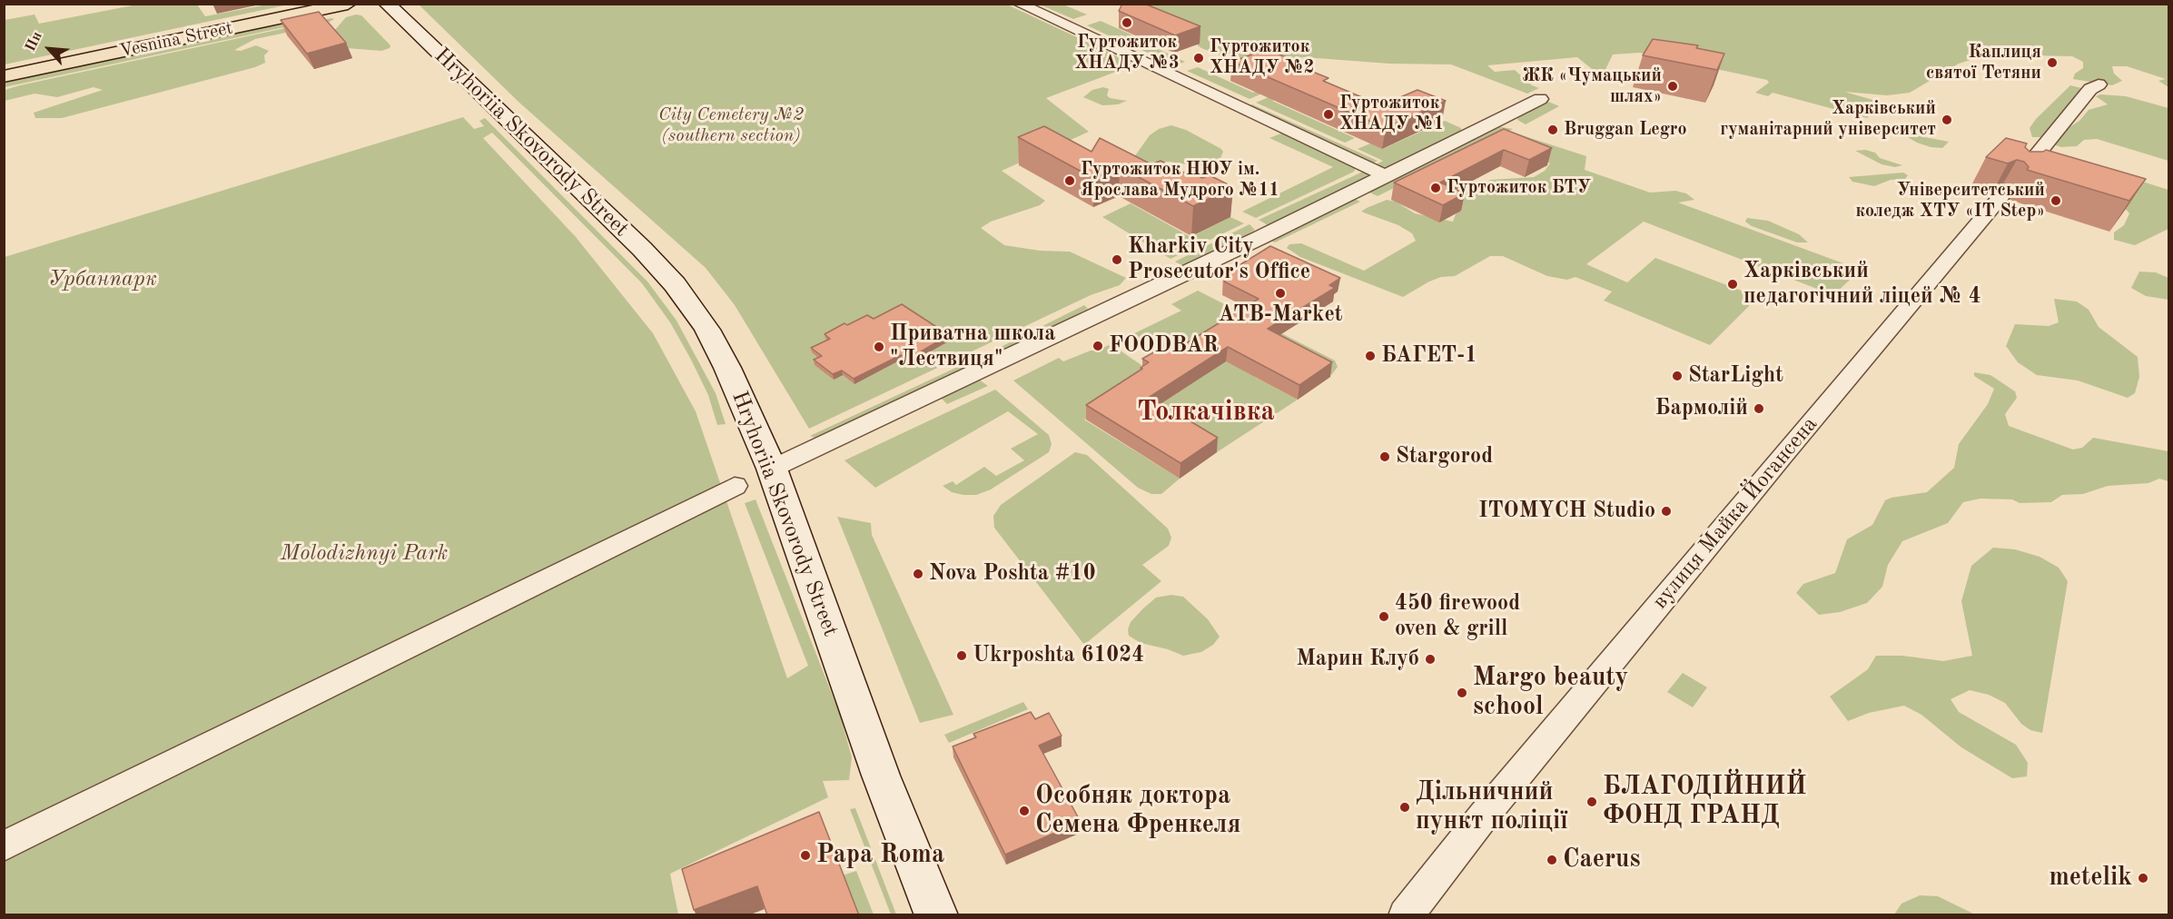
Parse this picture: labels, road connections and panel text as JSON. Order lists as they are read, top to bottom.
{
  "streets": {
    "main road": ["Vesnina Street", "Hryhoriia Skovorody Street"],
    "street": ["вулиця Майка Йогансена"]
  },
  "districts": ["Толкачівка"],
  "parks": ["City Cemetery №2 (southern section)", "Урбанпарк", "Molodizhnyi Park"],
  "places": [
    "Гуртожиток ХНАДУ №3",
    "Гуртожиток ХНАДУ №2",
    "Каплиця святої Тетяни",
    "ЖК «Чумацький шлях»",
    "Гуртожиток ХНАДУ №1",
    "Харківський гуманітарний університет",
    "Bruggan Legro",
    "Гуртожиток НЮУ ім. Ярослава Мудрого №11",
    "Гуртожиток БТУ",
    "Університетський коледж ХТУ «IT Step»",
    "Kharkiv City Prosecutor's Office",
    "Харківський педагогічний ліцей № 4",
    "ATB-Market",
    "FOODBAR",
    "Приватна школа \"Лествиця\"",
    "БАГЕТ-1",
    "StarLight",
    "Бармолій",
    "Stargorod",
    "ITOMYCH Studio",
    "Nova Poshta #10",
    "450 firewood oven & grill",
    "Ukrposhta 61024",
    "Марин Клуб",
    "Margo beauty school",
    "БЛАГОДІЙНИЙ ФОНД ГРАНД",
    "Дільничний пункт поліції",
    "Особняк доктора Семена Френкеля",
    "Papa Roma",
    "Caerus",
    "metelik"
  ],
  "north": "top left"
}
